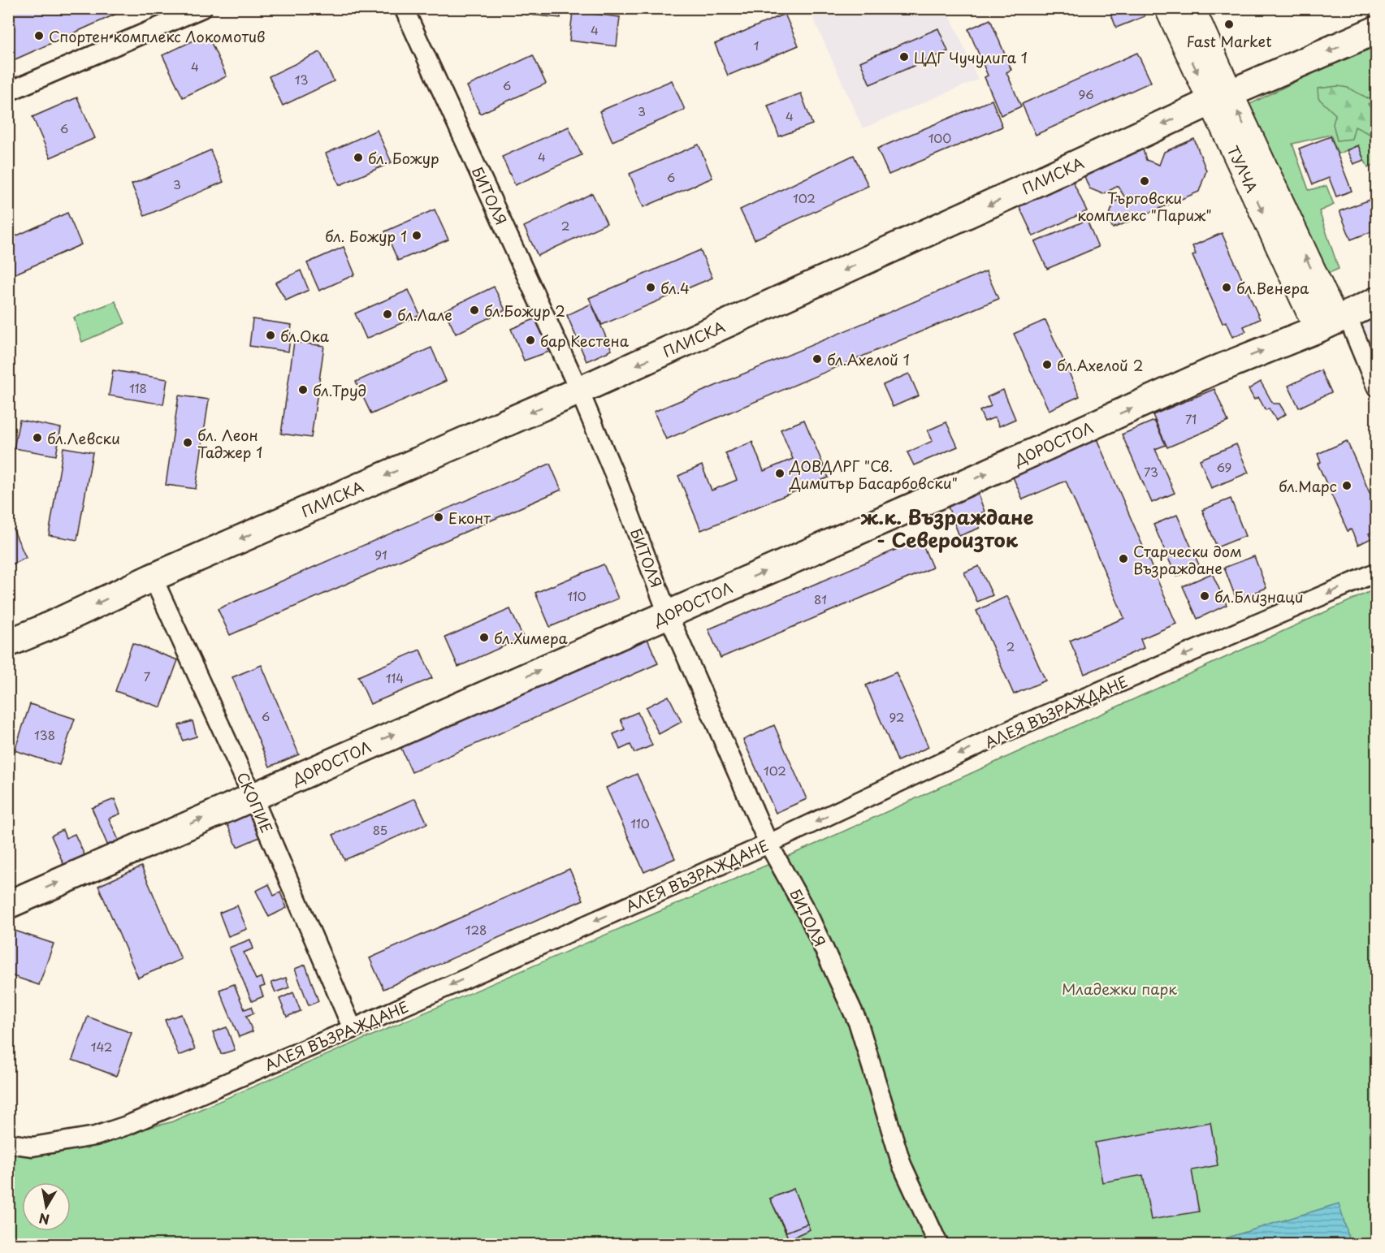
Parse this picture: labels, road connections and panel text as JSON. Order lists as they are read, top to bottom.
{
  "streets": {
    "main road": ["ТУЛЧА", "ПЛИСКА", "ДОРОСТОЛ"],
    "street": ["БИТОЛЯ", "АЛЕЯ ВЪЗРАЖДАНЕ", "СКОПИЕ"]
  },
  "crossings": [
    ["ТУЛЧА", "ПЛИСКА"],
    ["ТУЛЧА", "ДОРОСТОЛ"],
    ["ПЛИСКА", "БИТОЛЯ"],
    ["ПЛИСКА", "СКОПИЕ"],
    ["БИТОЛЯ", "ДОРОСТОЛ"],
    ["БИТОЛЯ", "АЛЕЯ ВЪЗРАЖДАНЕ"],
    ["ДОРОСТОЛ", "СКОПИЕ"],
    ["АЛЕЯ ВЪЗРАЖДАНЕ", "СКОПИЕ"]
  ],
  "one_way": ["ПЛИСКА", "ДОРОСТОЛ", "АЛЕЯ ВЪЗРАЖДАНЕ"],
  "districts": ["ж.к. Възраждане - Североизток"],
  "parks": ["Младежки парк"],
  "places": [
    "Fast Market",
    "Спортен комплекс Локомотив",
    "ЦДГ Чучулига 1",
    "бл. Божур",
    "Търговски комплекс \"Париж\"",
    "бл. Божур 1",
    "бл.4",
    "бл.Венера",
    "бл.Божур 2",
    "бл.Лале",
    "бл.Ока",
    "бар Кестена",
    "бл.Ахелой 1",
    "бл.Ахелой 2",
    "бл.Труд",
    "бл.Левски",
    "бл. Леон Таджер 1",
    "ДОВДЛРГ \"Св. Димитър Басарбовски\"",
    "бл.Марс",
    "Еконт",
    "Старчески дом Възраждане",
    "бл.Близнаци",
    "бл.Химера"
  ],
  "house_numbers": [
    "4",
    "1",
    "4",
    "13",
    "6",
    "96",
    "3",
    "4",
    "6",
    "100",
    "4",
    "6",
    "3",
    "102",
    "2",
    "118",
    "71",
    "69",
    "73",
    "91",
    "110",
    "81",
    "2",
    "7",
    "114",
    "6",
    "92",
    "138",
    "102",
    "110",
    "85",
    "128",
    "142"
  ],
  "north": "bottom"
}
